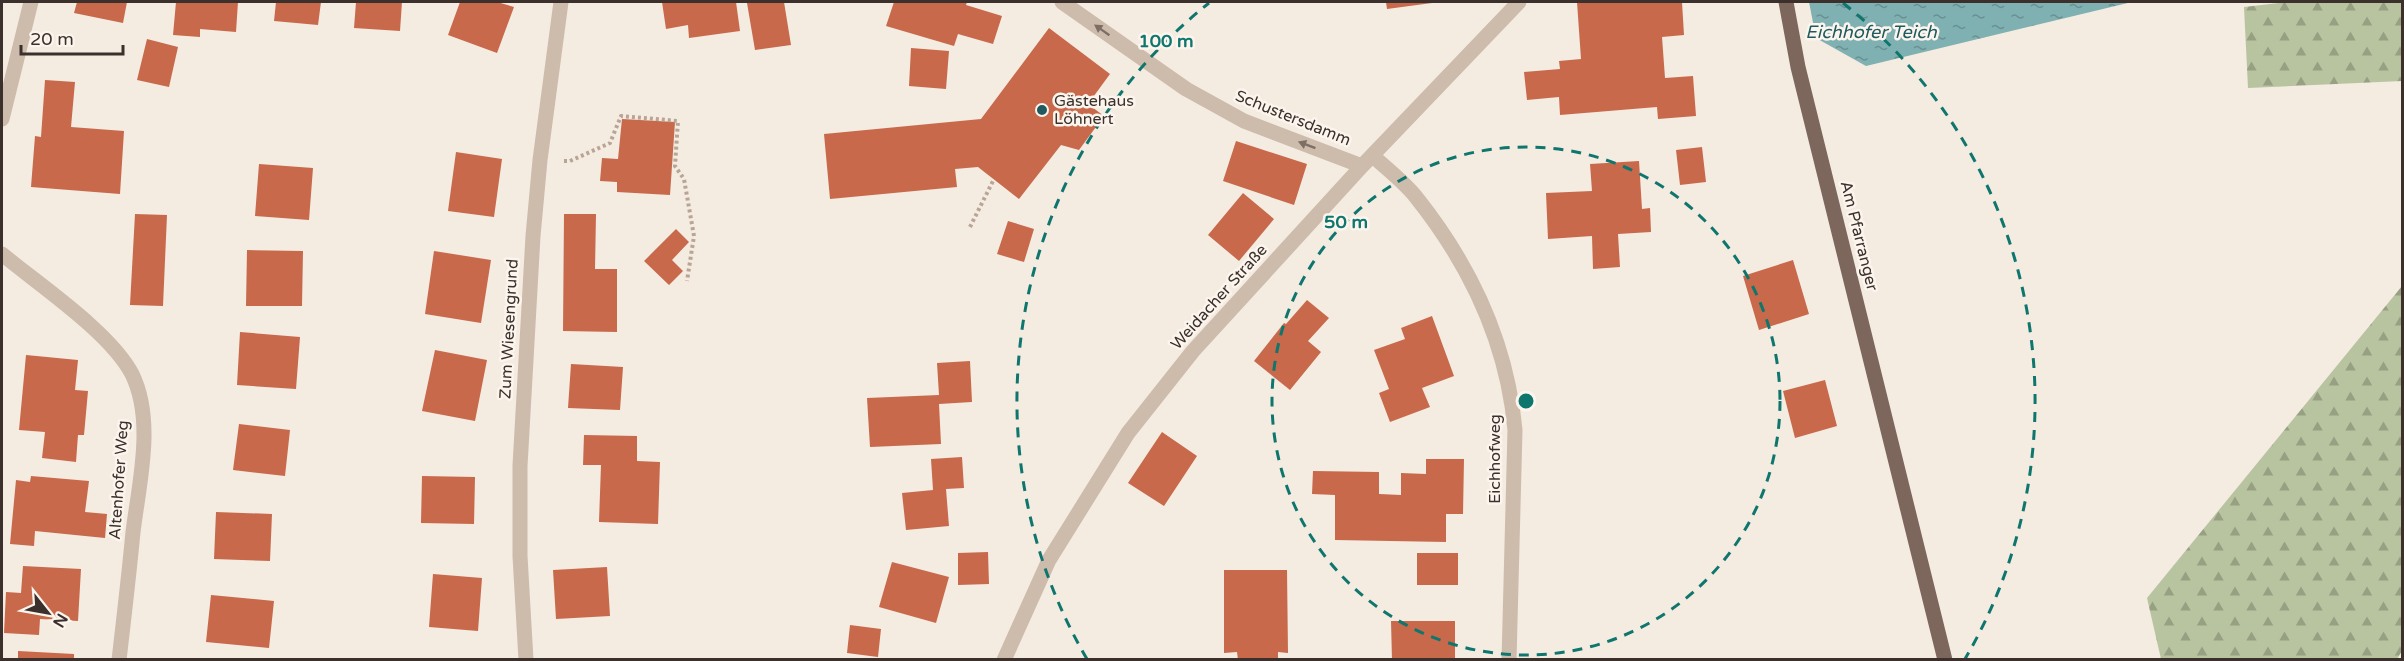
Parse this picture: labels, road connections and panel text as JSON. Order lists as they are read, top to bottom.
{
  "streets": {
    "main road": ["Am Pfarranger"],
    "street": [
      "Schustersdamm",
      "Weidacher Straße",
      "Zum Wiesengrund",
      "Eichhofweg",
      "Altenhofer Weg"
    ]
  },
  "crossings": [
    ["Schustersdamm", "Weidacher Straße"],
    ["Schustersdamm", "Eichhofweg"],
    ["Weidacher Straße", "Eichhofweg"]
  ],
  "one_way": ["Schustersdamm"],
  "water": ["Eichhofer Teich"],
  "places": ["Gästehaus Löhnert"],
  "scale_bar": "20 m",
  "north": "bottom right",
  "rings": ["100 m", "50 m"]
}
